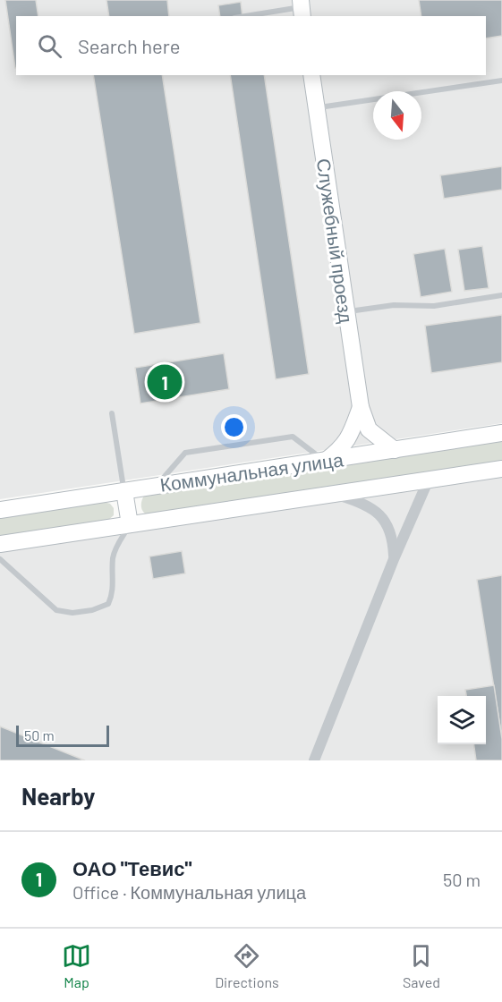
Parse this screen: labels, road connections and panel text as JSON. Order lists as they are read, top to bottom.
{
  "streets": {
    "main road": ["Служебный проезд", "Коммунальная улица"]
  },
  "crossings": [
    ["Служебный проезд", "Коммунальная улица"]
  ],
  "scale_bar": "50 m",
  "north": "bottom",
  "page": {
    "search": "Search here",
    "pins": "1",
    "scale": "50 m",
    "heading": "Nearby",
    "list": [
      {
        "mark": "1",
        "name": "ОАО \"Тевис\"",
        "note": "Office · Коммунальная улица",
        "value": "50 m"
      }
    ],
    "nav": ["Map", "Directions", "Saved"]
  }
}
